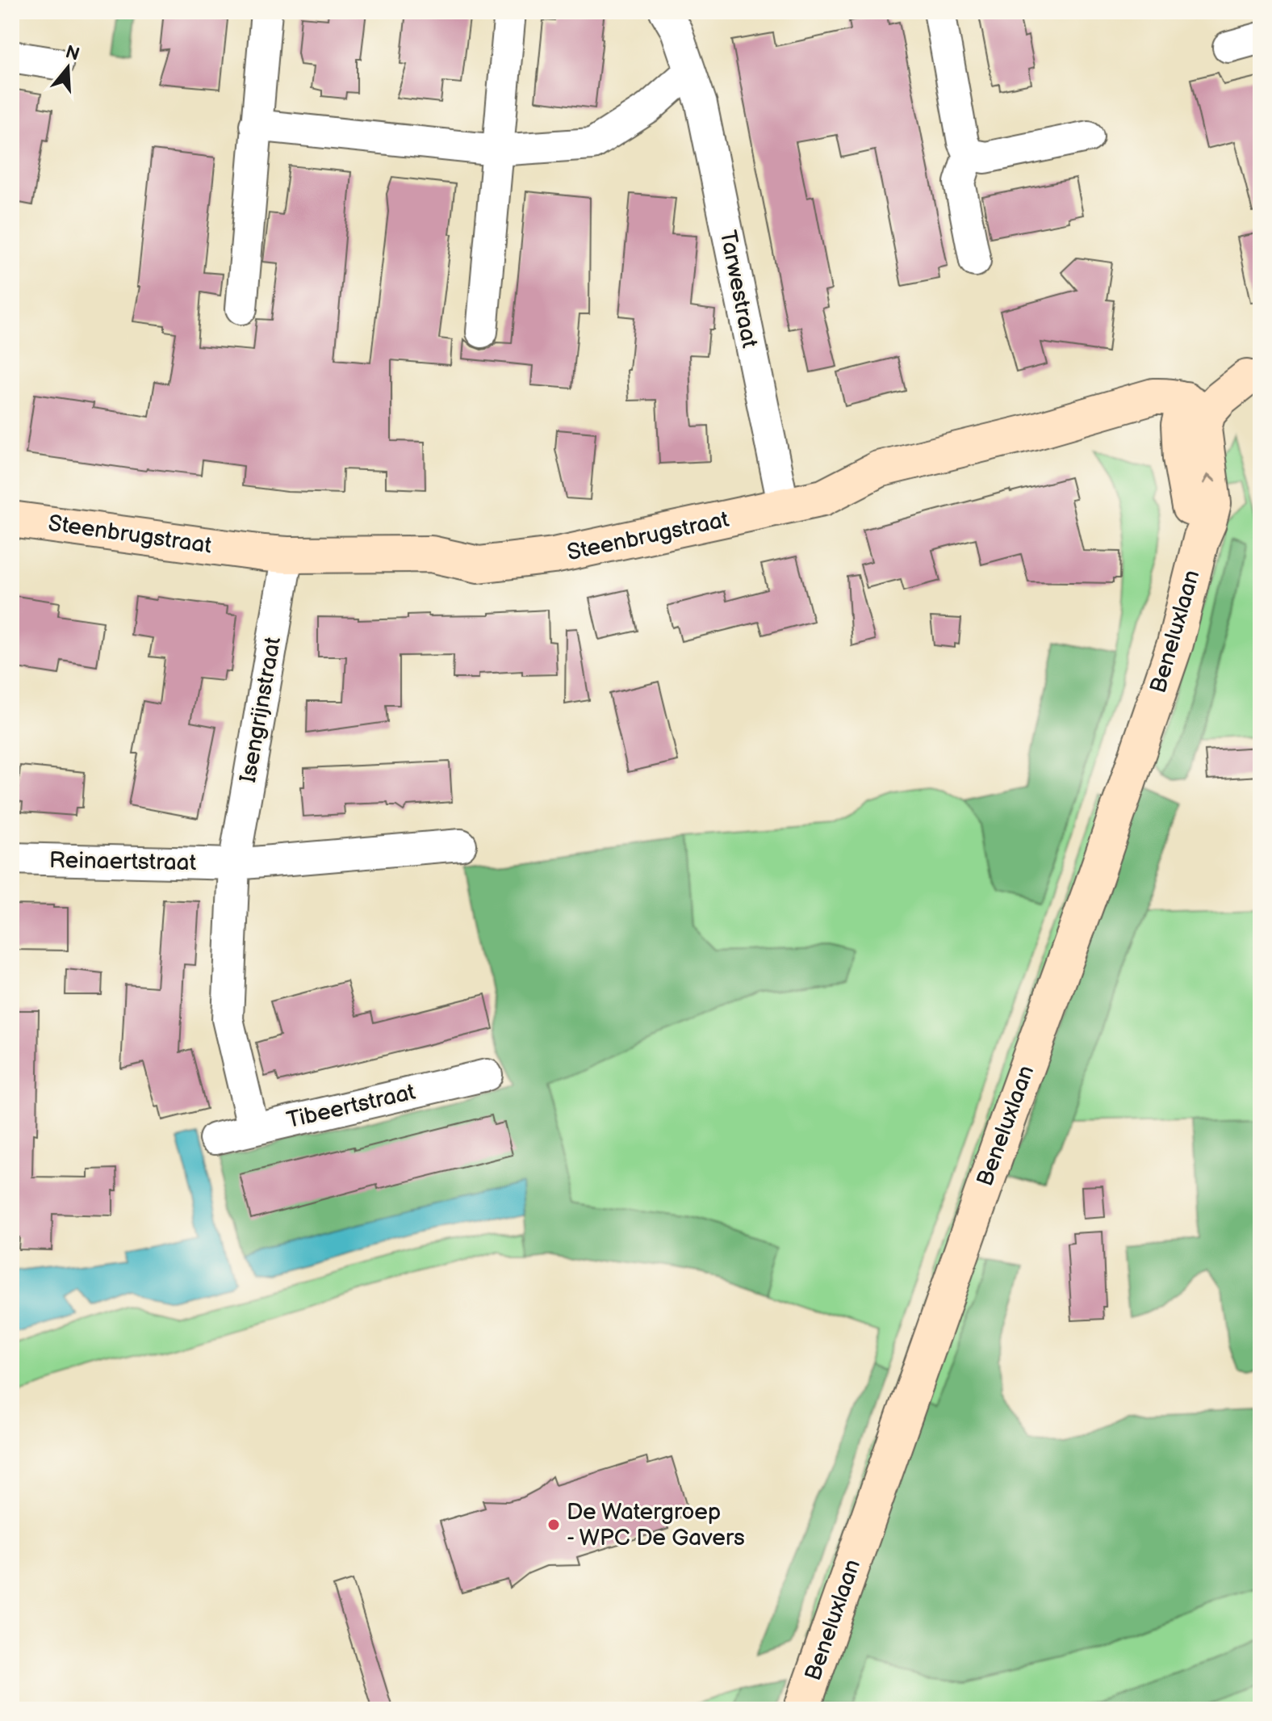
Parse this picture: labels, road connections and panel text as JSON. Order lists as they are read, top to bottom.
{
  "streets": {
    "street": [
      "Tarwestraat",
      "Steenbrugstraat",
      "Beneluxlaan",
      "Isengrijnstraat",
      "Reinaertstraat",
      "Tibeertstraat"
    ]
  },
  "crossings": [
    ["Tarwestraat", "Steenbrugstraat"],
    ["Steenbrugstraat", "Beneluxlaan"],
    ["Steenbrugstraat", "Isengrijnstraat"],
    ["Isengrijnstraat", "Reinaertstraat"],
    ["Isengrijnstraat", "Tibeertstraat"]
  ],
  "places": ["De Watergroep - WPC De Gavers"],
  "north": "top"
}
